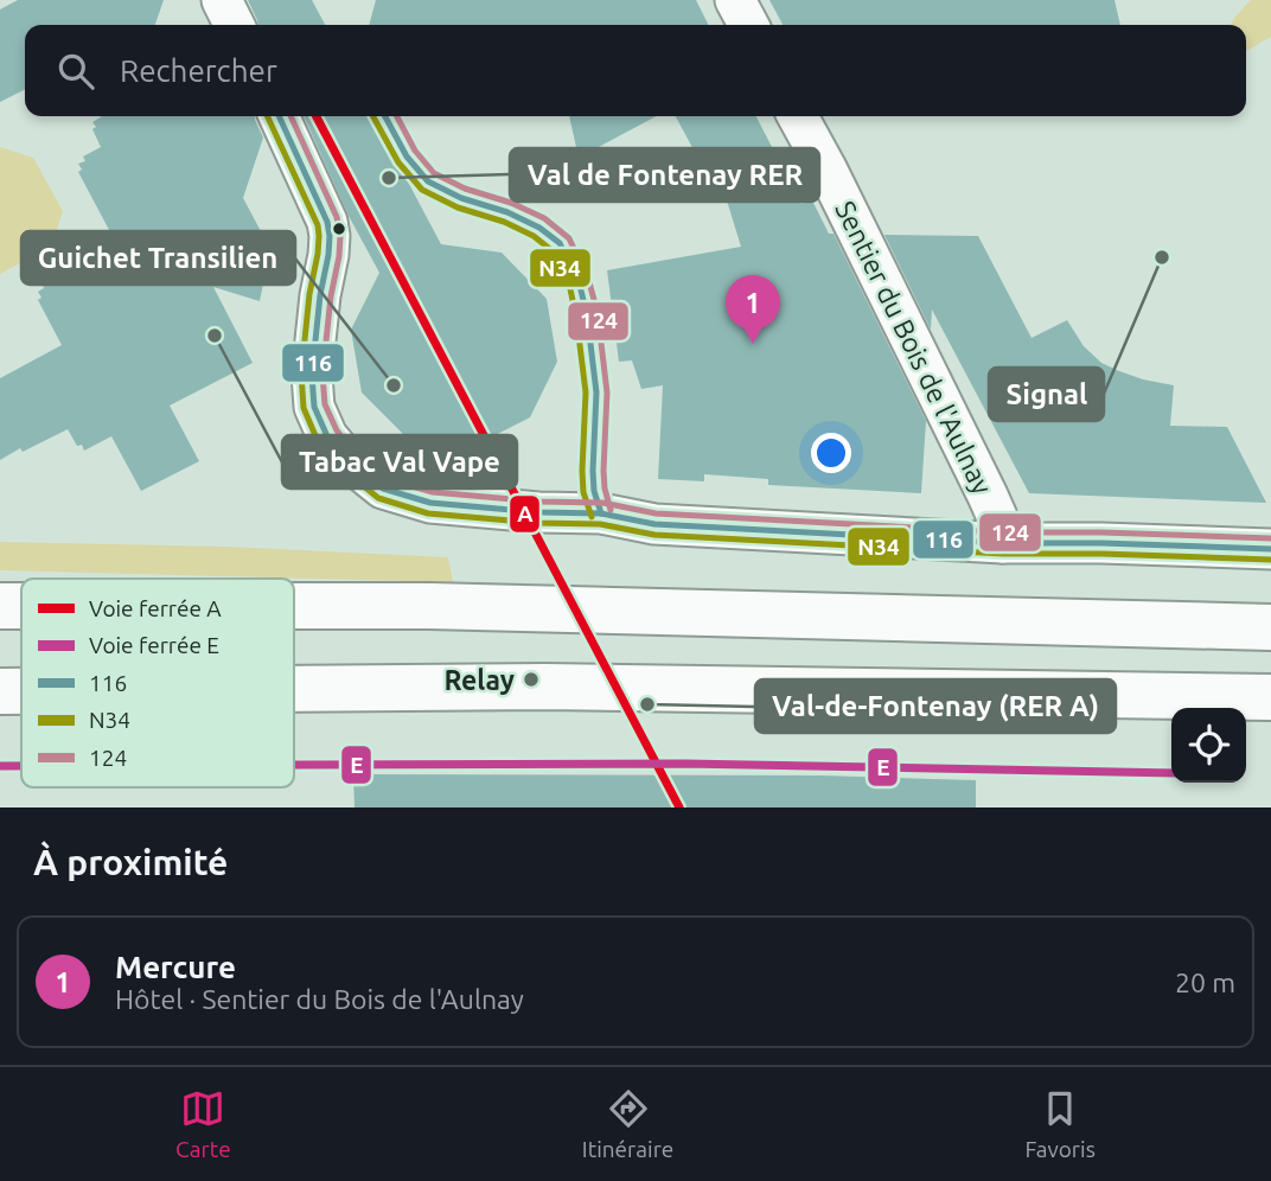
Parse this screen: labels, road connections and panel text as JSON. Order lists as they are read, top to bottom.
{
  "streets": {
    "street": ["Sentier du Bois de l'Aulnay"]
  },
  "places": [
    "Val de Fontenay RER",
    "Signal",
    "Tabac Val Vape",
    "Guichet Transilien",
    "Relay",
    "Val-de-Fontenay (RER A)"
  ],
  "lines": [
    "rail line A",
    "transit line 116",
    "transit line N34",
    "transit line 124",
    "rail line E"
  ],
  "legend": [
    "Voie ferrée A",
    "Voie ferrée E",
    "116",
    "N34",
    "124"
  ],
  "page": {
    "search": "Rechercher",
    "pins": "1",
    "heading": "À proximité",
    "list": [
      {
        "mark": "1",
        "name": "Mercure",
        "note": "Hôtel · Sentier du Bois de l'Aulnay",
        "value": "20 m"
      }
    ],
    "nav": ["Carte", "Itinéraire", "Favoris"]
  }
}
